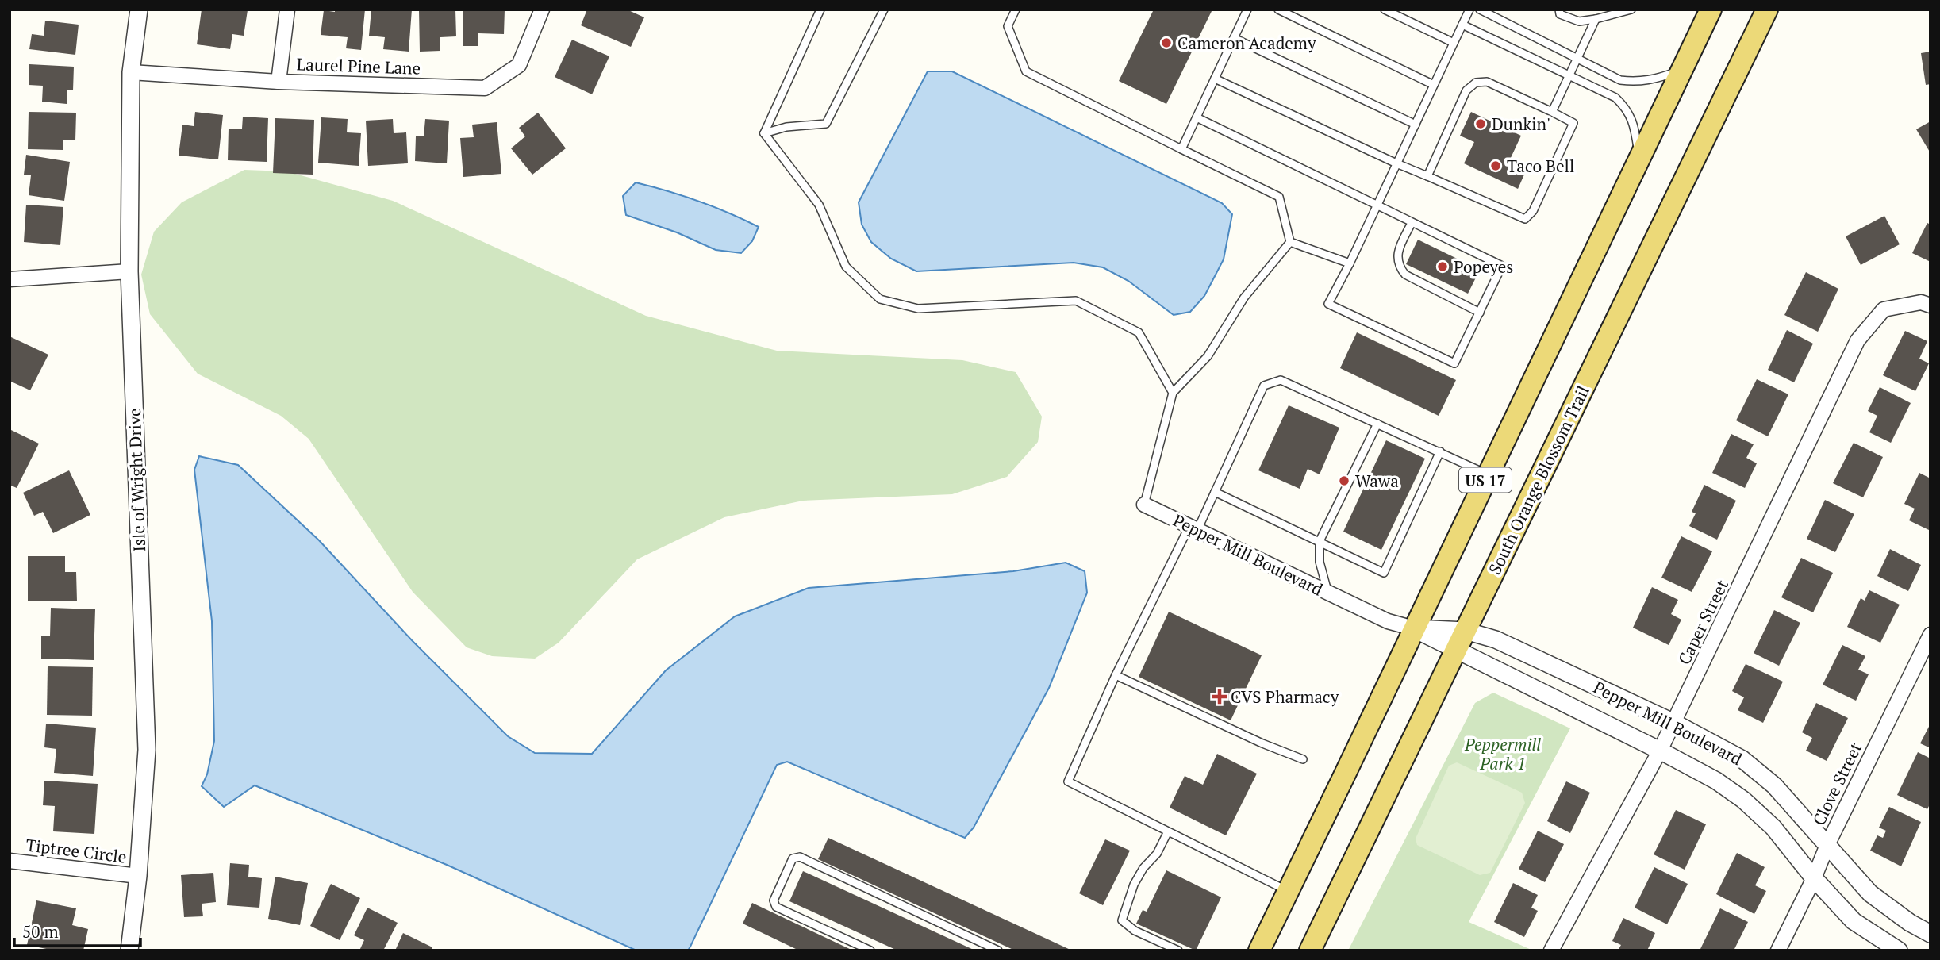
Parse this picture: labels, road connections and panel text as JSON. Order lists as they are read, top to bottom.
{
  "streets": {
    "main road": ["US 17", "South Orange Blossom Trail"],
    "street": [
      "Laurel Pine Lane",
      "Isle of Wright Drive",
      "Pepper Mill Boulevard",
      "Caper Street",
      "Clove Street",
      "Tiptree Circle"
    ]
  },
  "crossings": [
    ["Laurel Pine Lane", "Isle of Wright Drive"],
    ["Isle of Wright Drive", "Tiptree Circle"],
    ["US 17", "Pepper Mill Boulevard"],
    ["South Orange Blossom Trail", "Pepper Mill Boulevard"],
    ["Pepper Mill Boulevard", "Caper Street"],
    ["Pepper Mill Boulevard", "Clove Street"]
  ],
  "parks": ["Peppermill Park 1"],
  "places": {
    "other": [
      "Cameron Academy",
      "Dunkin'",
      "Taco Bell",
      "Popeyes",
      "Wawa"
    ],
    "health": ["CVS Pharmacy"]
  },
  "scale_bar": "50 m"
}
